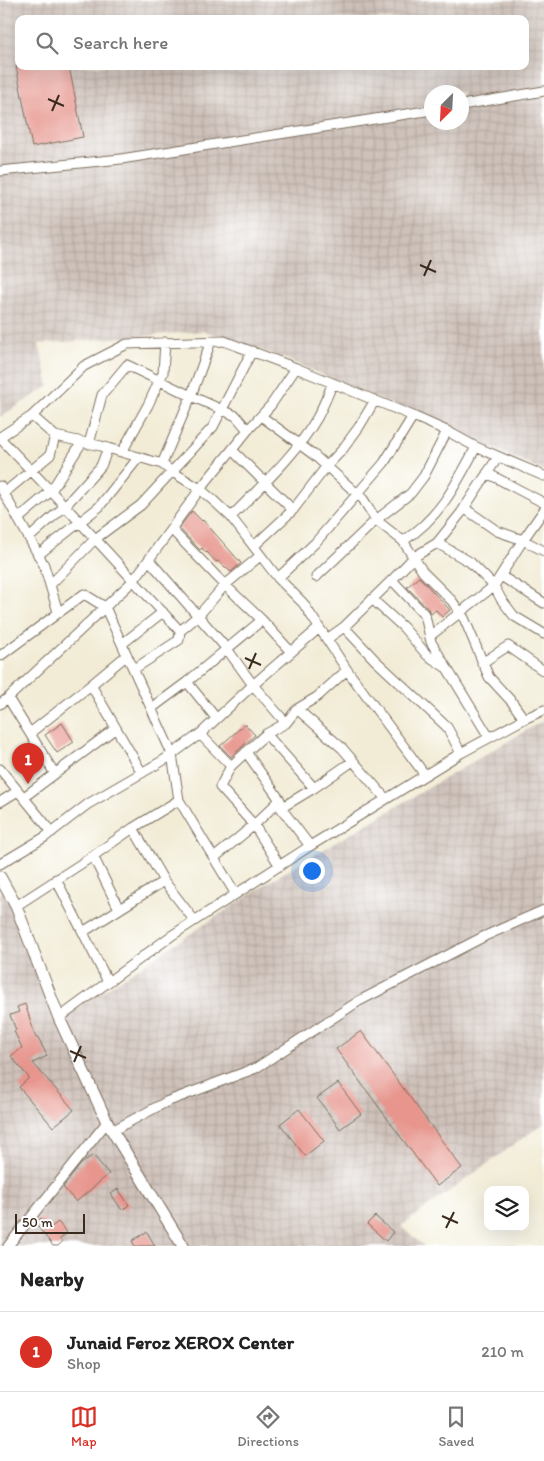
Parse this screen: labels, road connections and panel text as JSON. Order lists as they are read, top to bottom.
{
  "scale_bar": "50 m",
  "north": "bottom left",
  "page": {
    "search": "Search here",
    "pins": "1",
    "scale": "50 m",
    "heading": "Nearby",
    "list": [
      {
        "mark": "1",
        "name": "Junaid Feroz XEROX Center",
        "note": "Shop",
        "value": "210 m"
      }
    ],
    "nav": ["Map", "Directions", "Saved"]
  }
}
